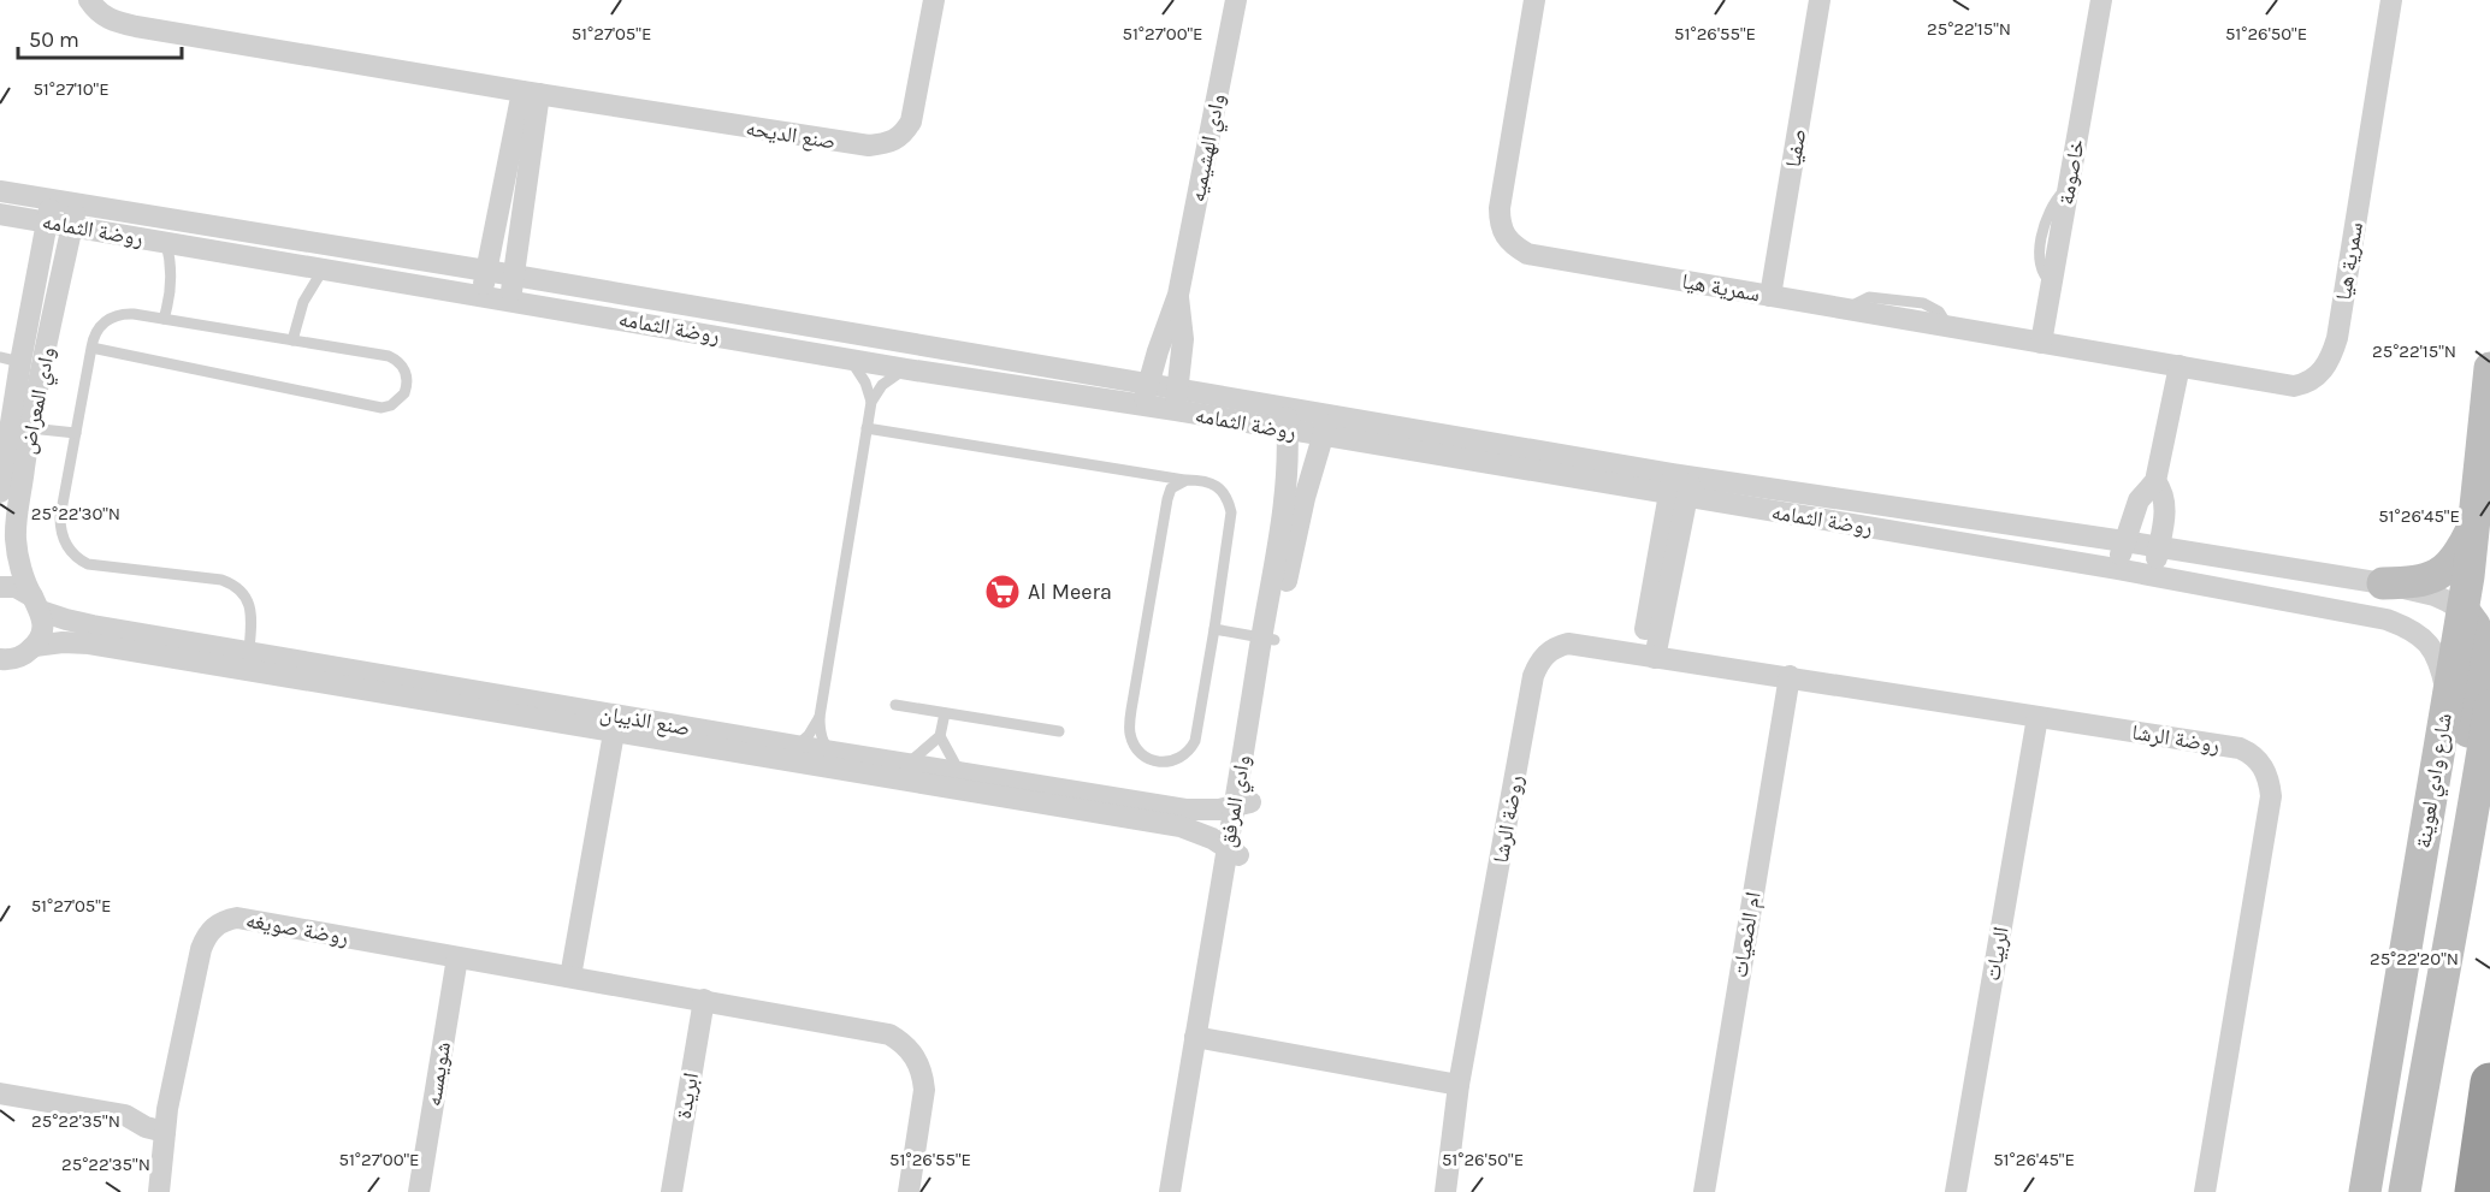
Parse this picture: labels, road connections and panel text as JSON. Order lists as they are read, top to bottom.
{
  "streets": {
    "main road": ["شارع وادي لعوينة"],
    "street": [
      "صنع الديحه",
      "وادي الهشيميه",
      "صفيا",
      "خاصومة",
      "روضة الثمامه",
      "سمرية هيا",
      "وادي المعراض",
      "صنع الذيبان",
      "روضة الرشا",
      "وادي المرفق",
      "روضة صويغه",
      "ام الضعيات",
      "الربيات",
      "شويمسه",
      "ابريدة"
    ]
  },
  "crossings": [
    ["وادي الهشيميه", "روضة الثمامه"],
    ["صفيا", "سمرية هيا"],
    ["خاصومة", "سمرية هيا"],
    ["روضة الثمامه", "وادي المعراض"],
    ["روضة الثمامه", "شارع وادي لعوينة"],
    ["روضة الثمامه", "وادي المرفق"],
    ["وادي المعراض", "صنع الذيبان"],
    ["صنع الذيبان", "وادي المرفق"],
    ["روضة الرشا", "ام الضعيات"],
    ["روضة الرشا", "الربيات"],
    ["روضة صويغه", "شويمسه"],
    ["روضة صويغه", "ابريدة"]
  ],
  "places": {
    "supermarket": ["Al Meera"]
  },
  "scale_bar": "50 m",
  "coordinates": [
    "25°22'15\"N",
    "51°27'05\"E",
    "51°27'00\"E",
    "51°26'55\"E",
    "51°26'50\"E",
    "51°27'10\"E",
    "25°22'30\"N",
    "51°26'45\"E",
    "25°22'20\"N",
    "25°22'35\"N"
  ]
}
